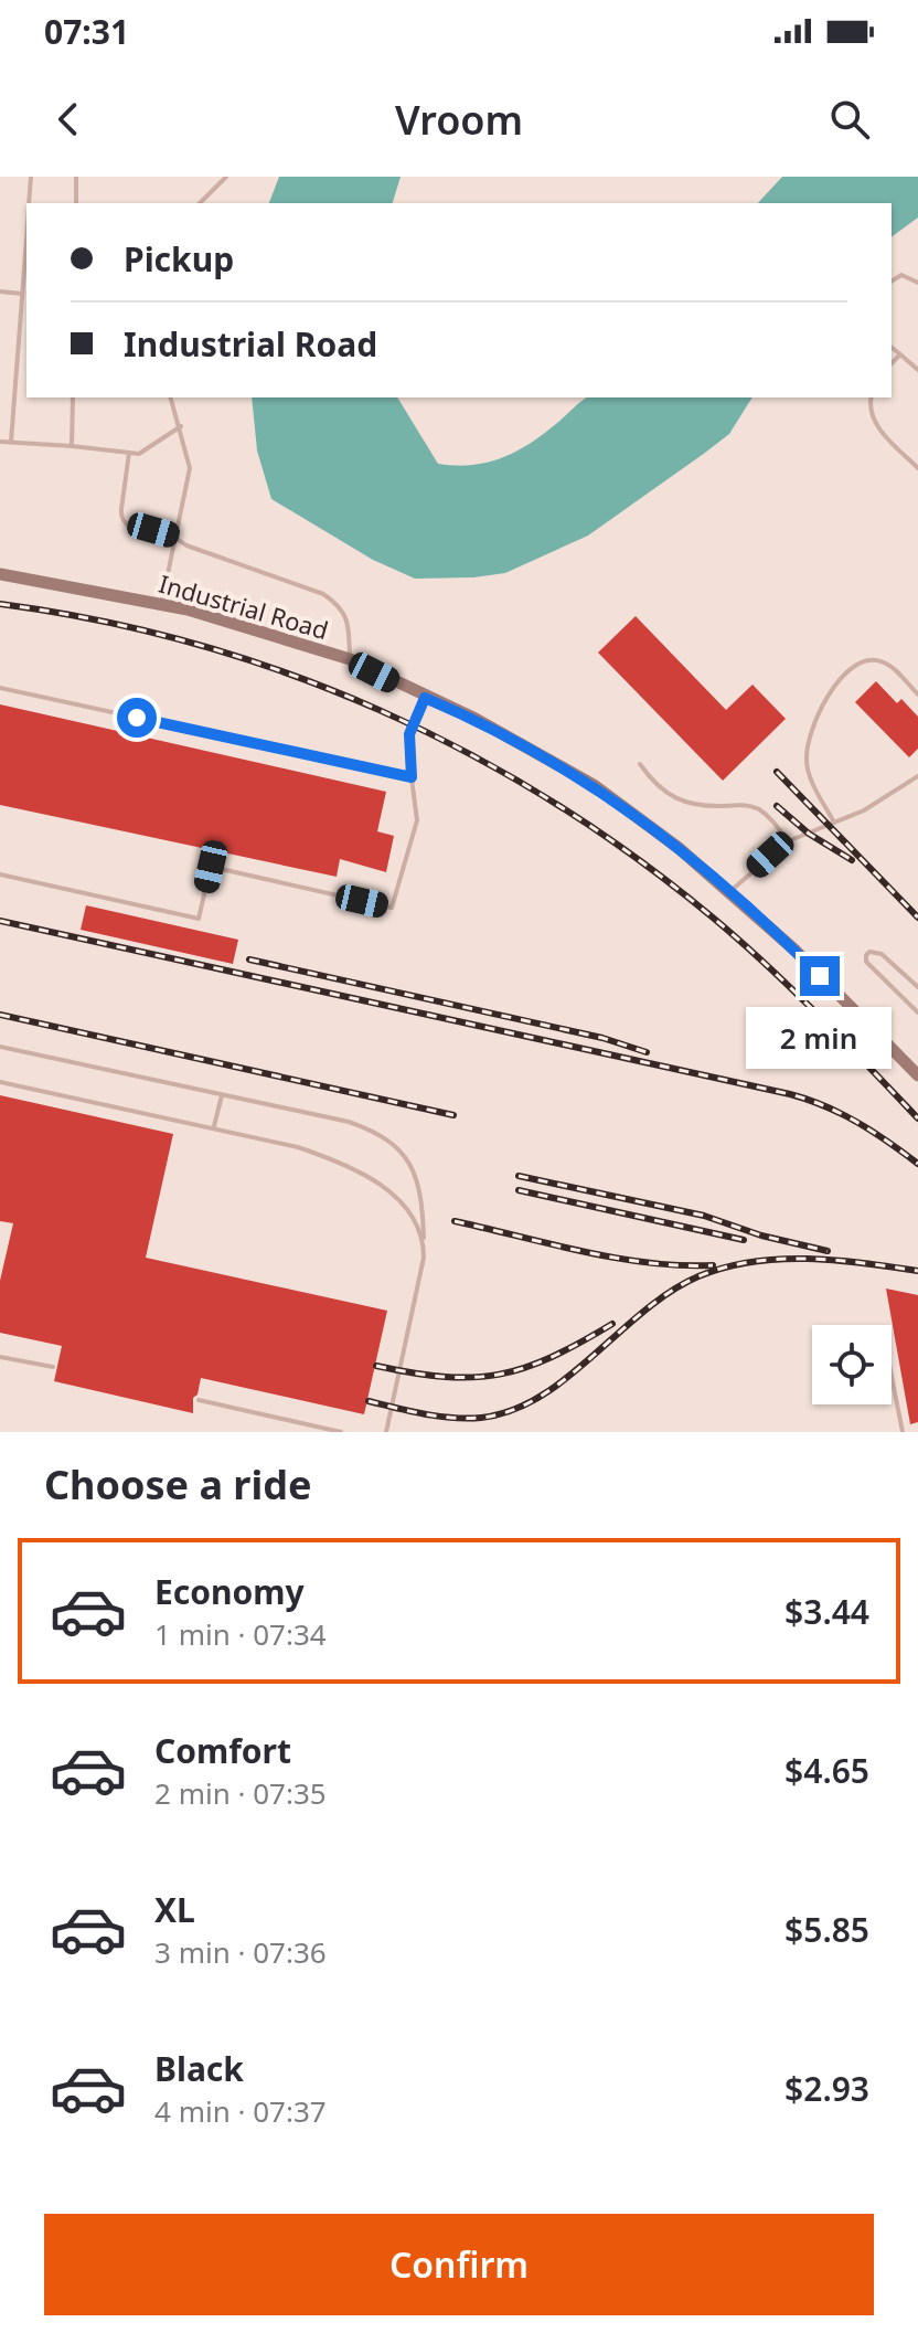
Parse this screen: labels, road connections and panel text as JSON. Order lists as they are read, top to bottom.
{
  "streets": {
    "street": ["Industrial Road"]
  },
  "page": {
    "status": "07:31",
    "header": "Vroom",
    "banner": ["Pickup", "Industrial Road"],
    "bubble": "2 min",
    "heading": "Choose a ride",
    "list": [
      {
        "name": "Economy",
        "note": "1 min · 07:34",
        "value": "$3.44"
      },
      {
        "name": "Comfort",
        "note": "2 min · 07:35",
        "value": "$4.65"
      },
      {
        "name": "XL",
        "note": "3 min · 07:36",
        "value": "$5.85"
      },
      {
        "name": "Black",
        "note": "4 min · 07:37",
        "value": "$2.93"
      }
    ],
    "buttons": "Confirm"
  }
}
